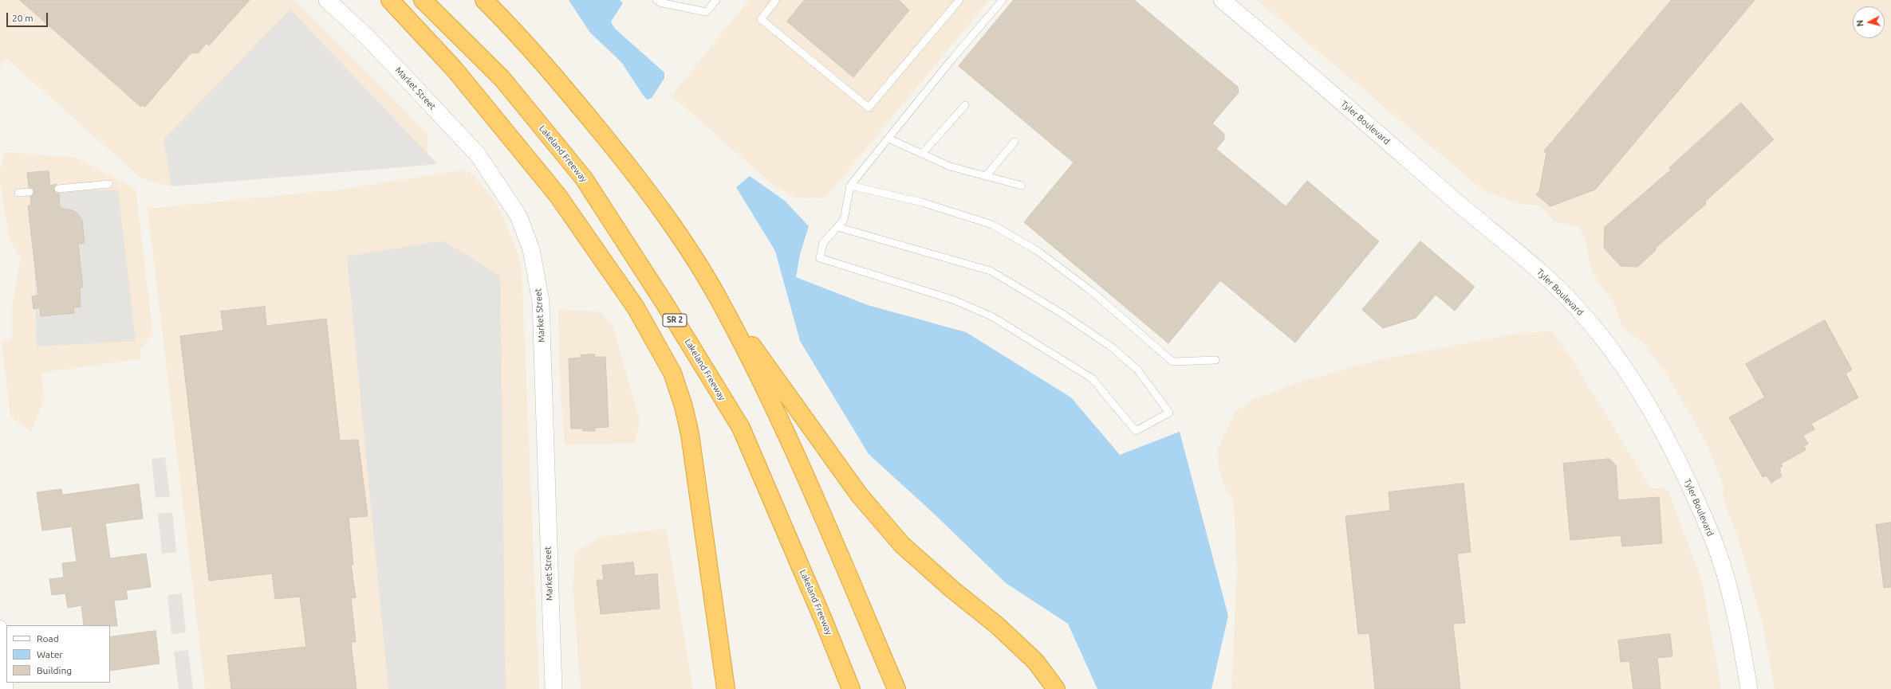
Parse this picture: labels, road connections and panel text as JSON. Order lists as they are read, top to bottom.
{
  "streets": {
    "highway": ["Lakeland Freeway", "SR 2"],
    "street": ["Market Street", "Tyler Boulevard"]
  },
  "legend": ["Road", "Water", "Building"],
  "scale_bar": "20 m",
  "north": "left"
}
